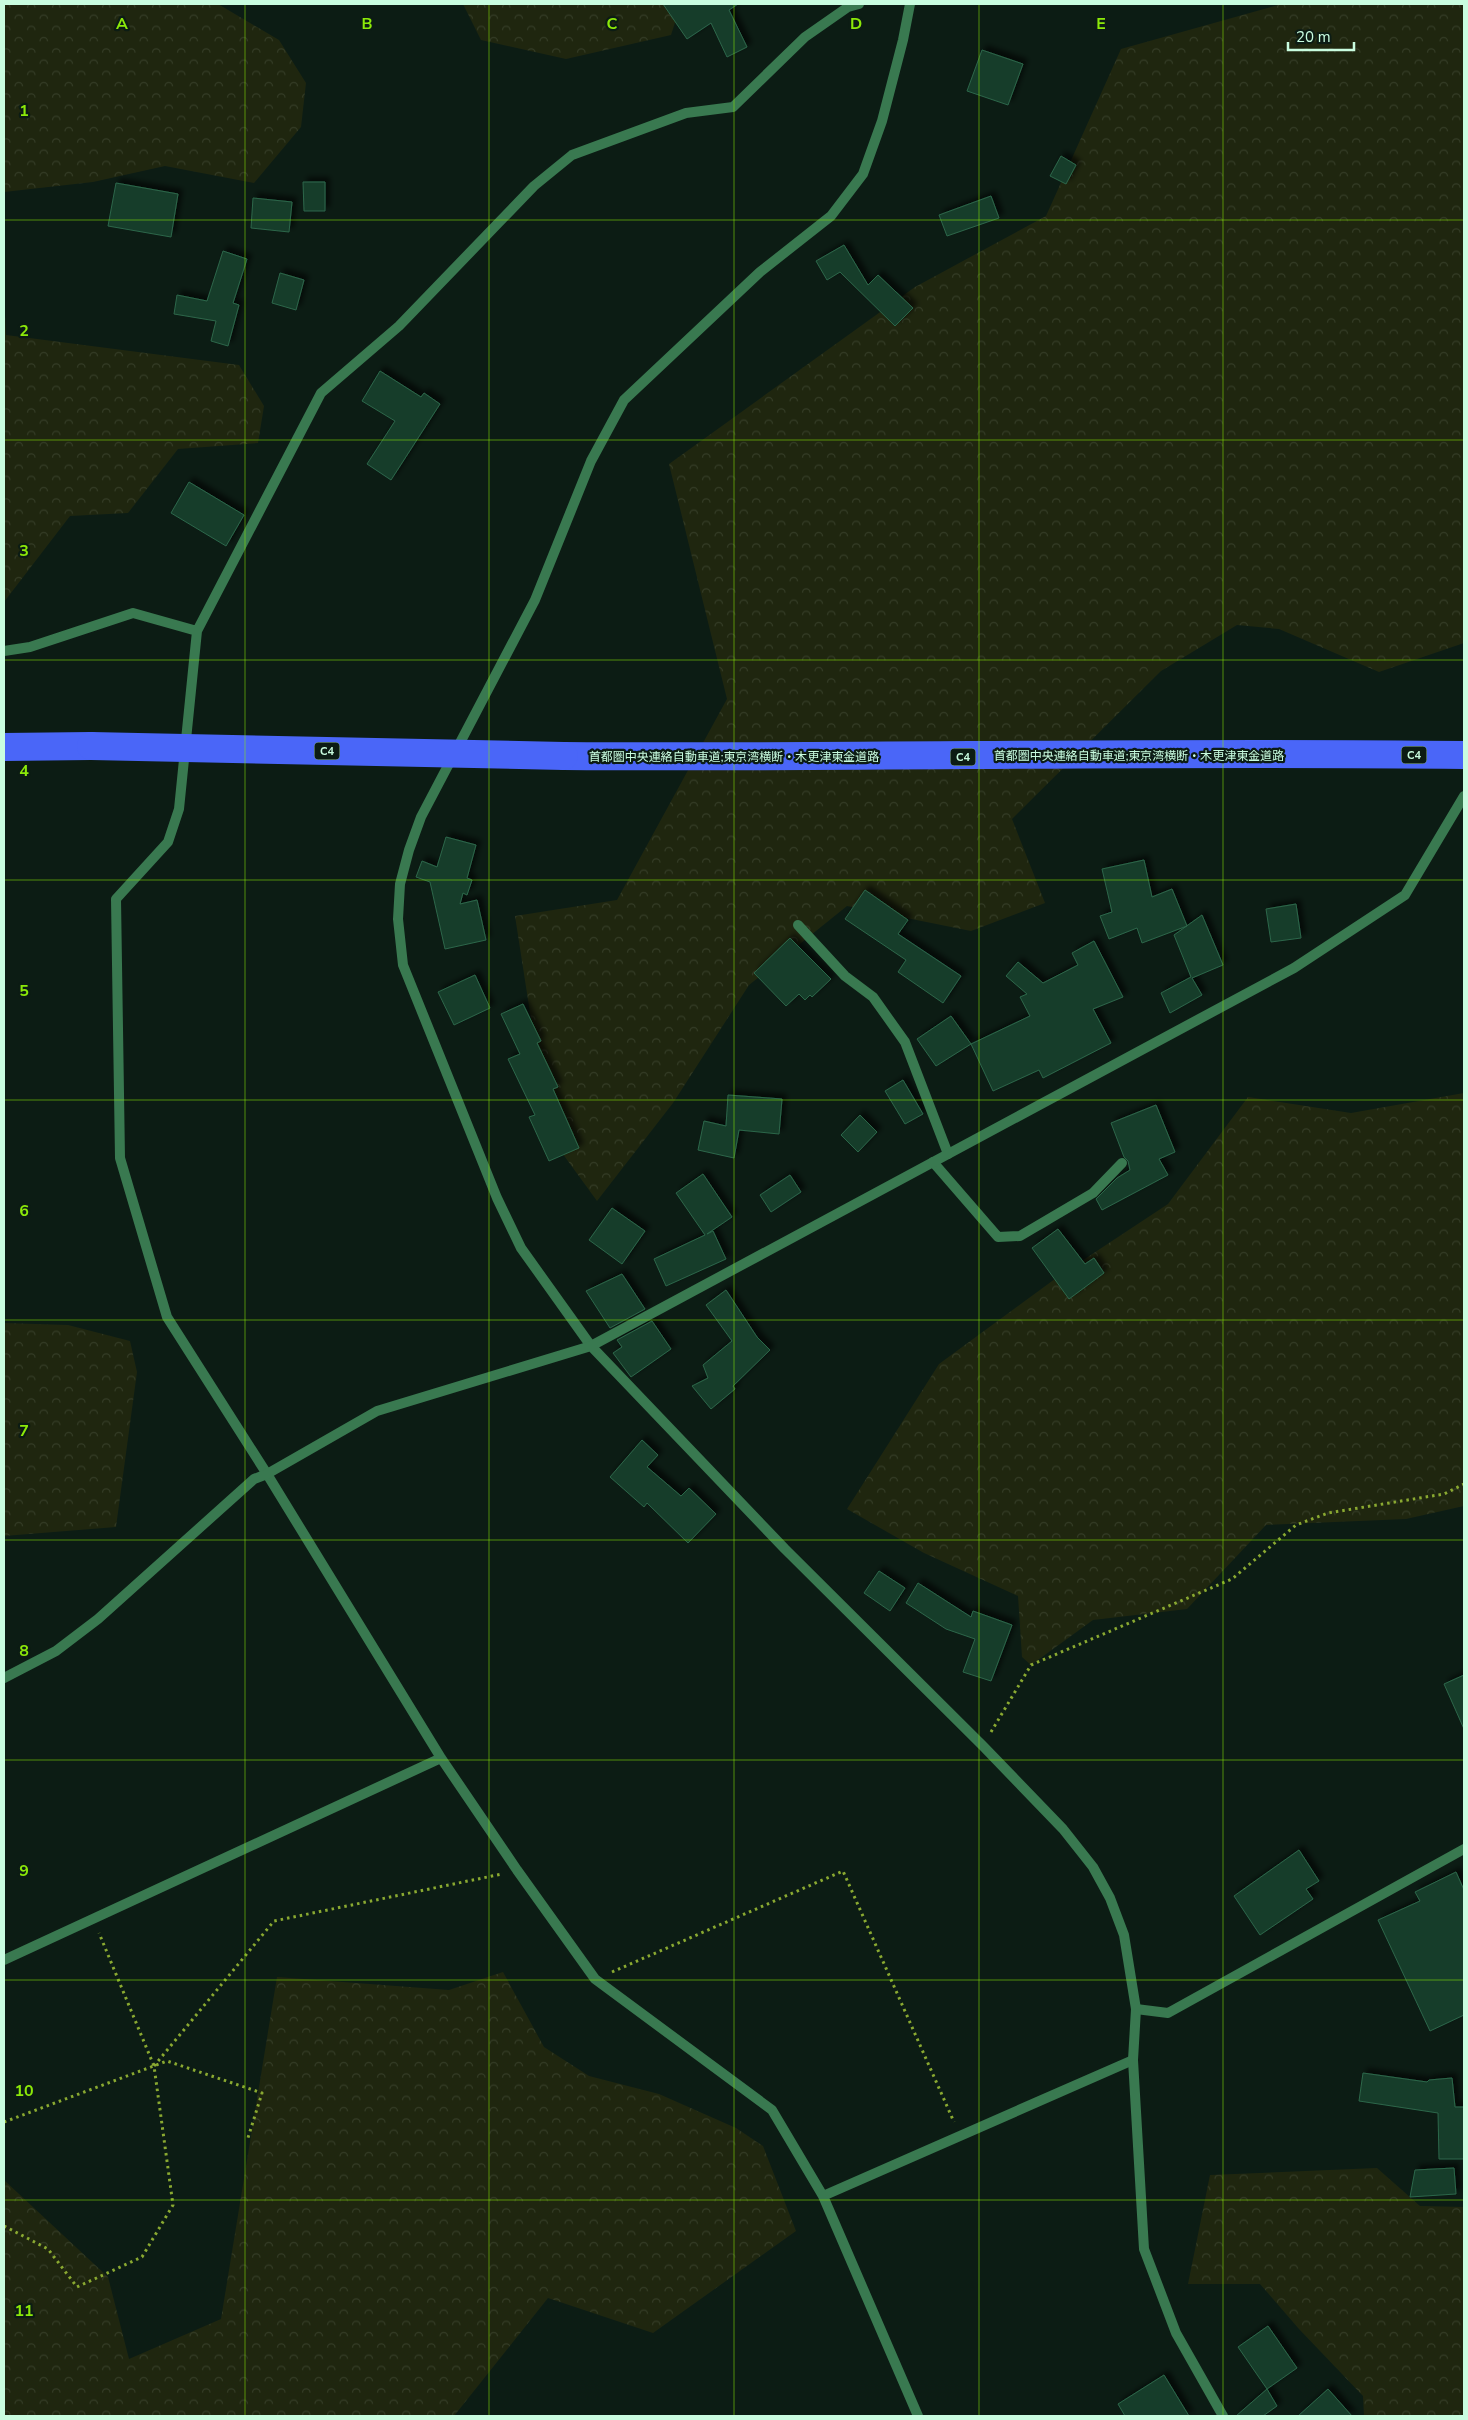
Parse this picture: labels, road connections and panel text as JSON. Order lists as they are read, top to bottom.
{
  "streets": {
    "highway": ["C4", "首都圏中央連絡自動車道;東京湾横断・木更津東金道路"]
  },
  "scale_bar": "20 m",
  "grid": {
    "columns": [
      "A",
      "B",
      "C",
      "D",
      "E"
    ],
    "rows": [
      "1",
      "2",
      "3",
      "4",
      "5",
      "6",
      "7",
      "8",
      "9",
      "10",
      "11"
    ]
  }
}
